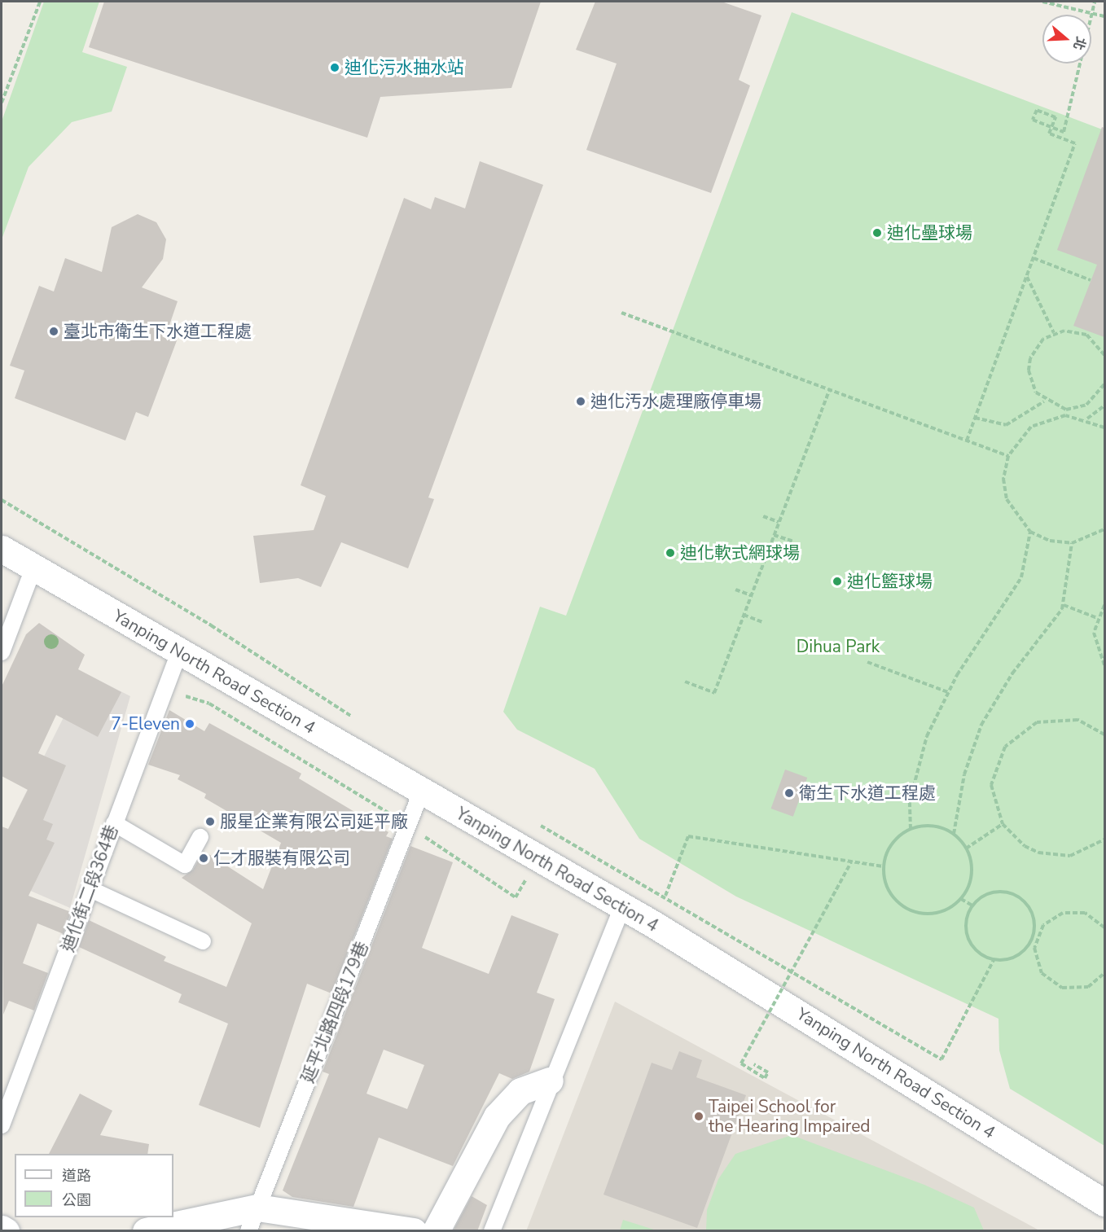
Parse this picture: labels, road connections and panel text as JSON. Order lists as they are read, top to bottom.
{
  "streets": {
    "street": ["Yanping North Road Section 4"],
    "lane": ["迪化街二段364巷", "延平北路四段179巷"]
  },
  "crossings": [
    ["Yanping North Road Section 4", "迪化街二段364巷"],
    ["Yanping North Road Section 4", "延平北路四段179巷"]
  ],
  "parks": ["Dihua Park"],
  "places": [
    "迪化污水抽水站",
    "迪化壘球場",
    "臺北市衛生下水道工程處",
    "迪化汚水處理廠停車場",
    "迪化軟式網球場",
    "迪化籃球場",
    "7-Eleven",
    "衛生下水道工程處",
    "服星企業有限公司延平廠",
    "仁才服裝有限公司",
    "Taipei School for the Hearing Impaired"
  ],
  "legend": ["道路", "公園"],
  "north": "right"
}
